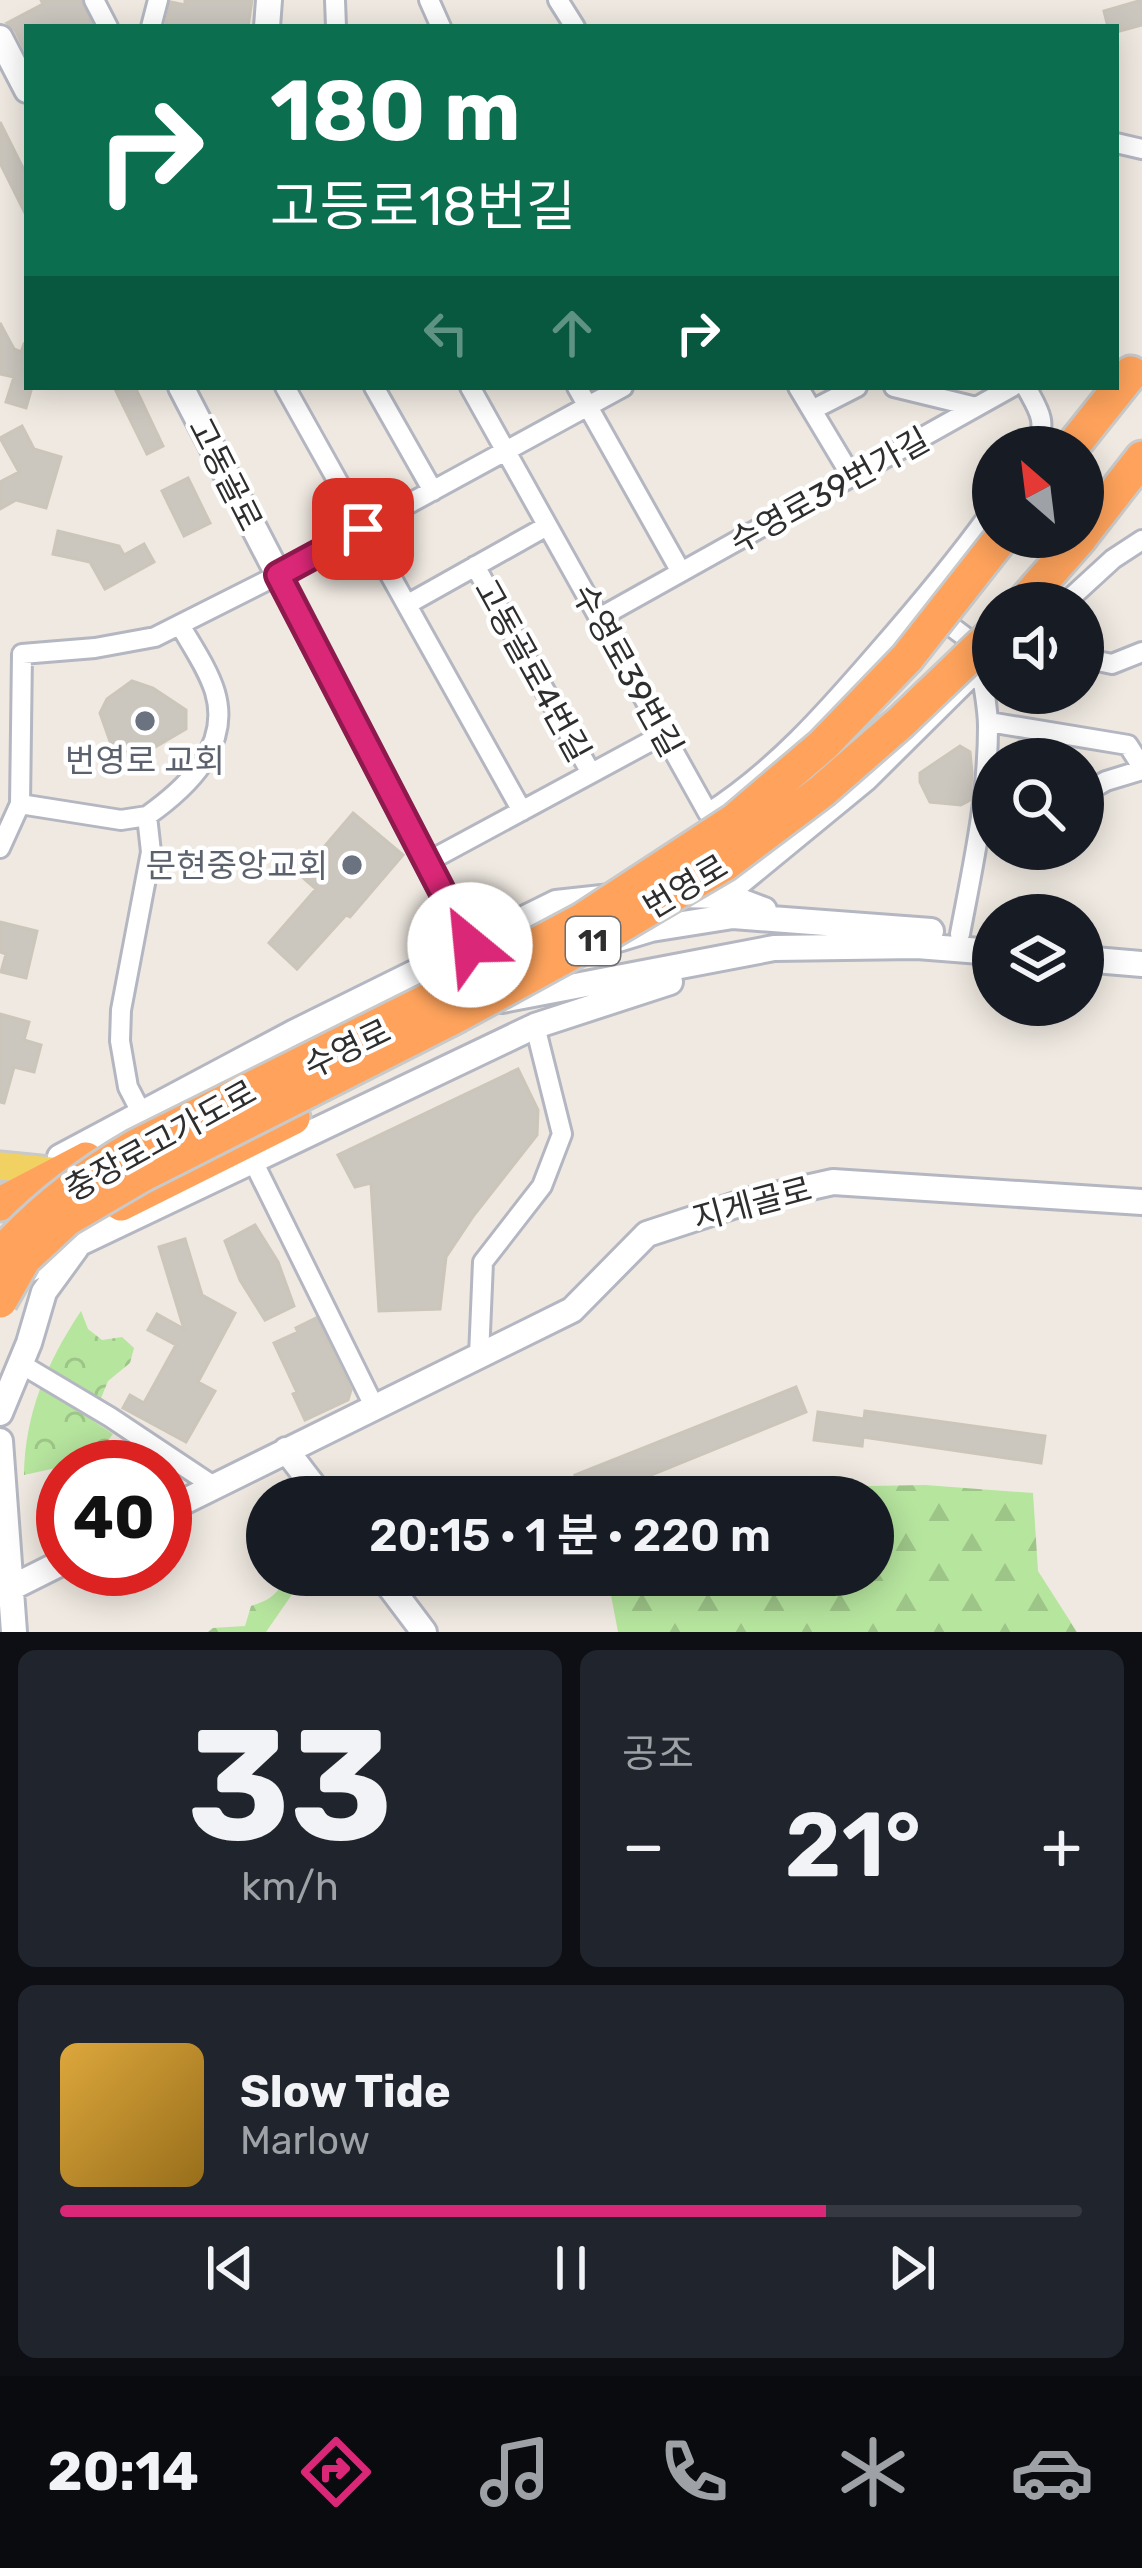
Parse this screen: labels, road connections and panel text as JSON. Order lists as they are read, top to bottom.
{
  "streets": {
    "highway": ["번영로", "11", "충장로고가도로"],
    "main road": ["고동골로", "수영로", "지게골로"],
    "street": ["수영로39번가길", "고동골로4번길", "수영로39번길"]
  },
  "crossings": [
    ["고동골로", "고동골로4번길"],
    ["수영로39번가길", "수영로39번길"],
    ["고동골로4번길", "수영로39번길"],
    ["수영로39번길", "번영로"],
    ["번영로", "수영로"],
    ["번영로", "충장로고가도로"],
    ["수영로", "충장로고가도로"]
  ],
  "places": ["번영로 교회", "문현중앙교회"],
  "north": "top left",
  "page": {
    "turn": ["180 m", "고등로18번길"],
    "limit": "40",
    "trip": "20:15 · 1 분 · 220 m",
    "tile": [
      ["33", "km/h"],
      "공조"
    ],
    "heat": ["−", "21°", "+"],
    "song": ["Slow Tide", "Marlow"],
    "tabs": "20:14"
  }
}
